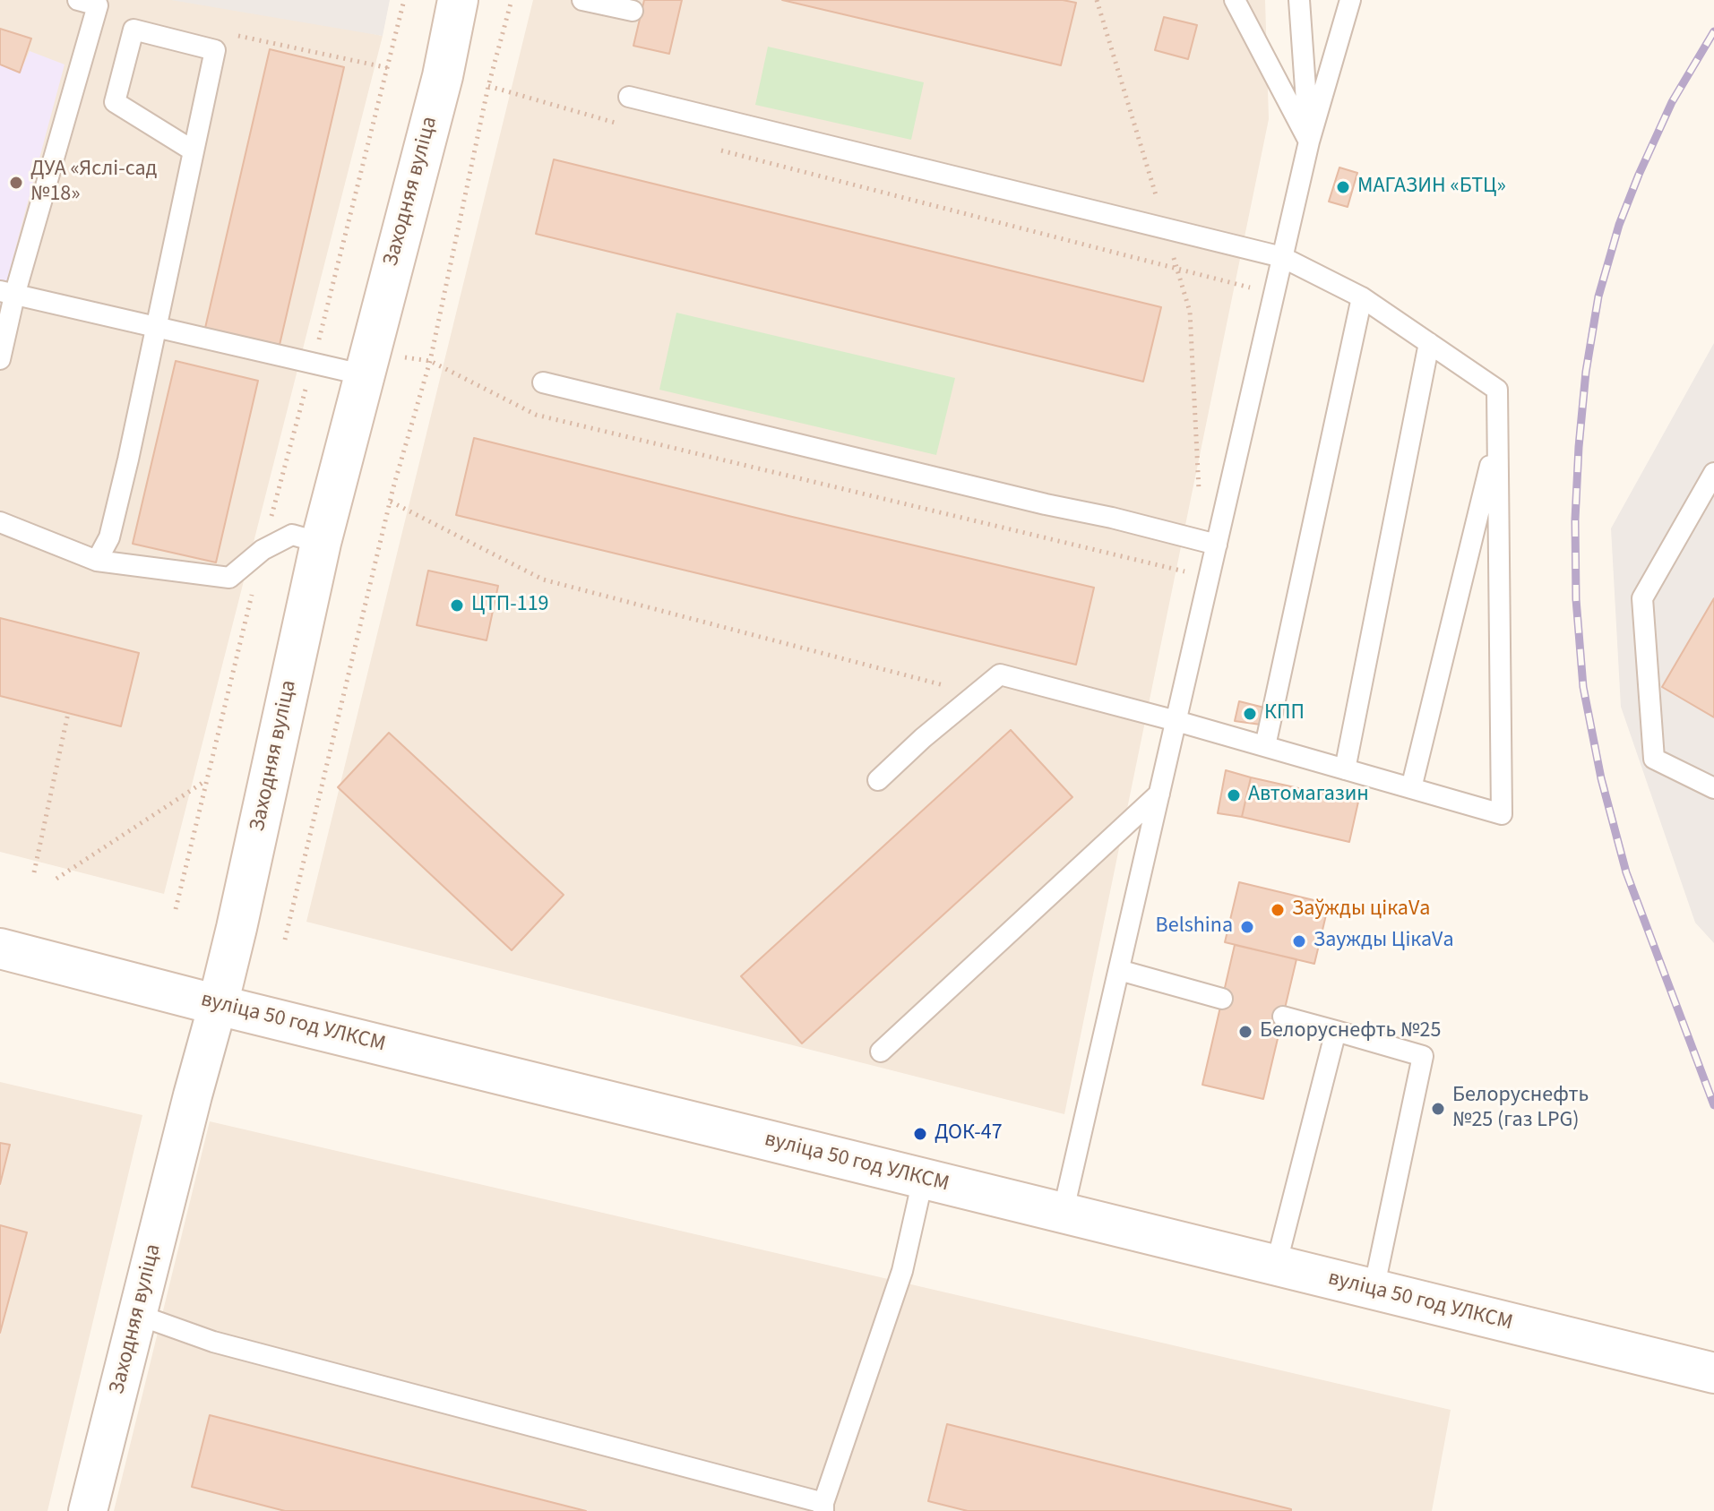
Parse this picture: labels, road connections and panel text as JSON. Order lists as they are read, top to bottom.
{
  "streets": {
    "main road": ["Заходняя вуліца", "вуліца 50 год УЛКСМ"]
  },
  "crossings": [
    ["Заходняя вуліца", "вуліца 50 год УЛКСМ"]
  ],
  "places": [
    "ДУА «Яслі-сад №18»",
    "МАГАЗИН «БТЦ»",
    "ЦТП-119",
    "КПП",
    "Автомагазин",
    "Заўжды цікаVа",
    "Belshina",
    "Заужды ЦікаVа",
    "Белоруснефть №25",
    "Белоруснефть №25 (газ LPG)",
    "ДОК-47"
  ]
}
